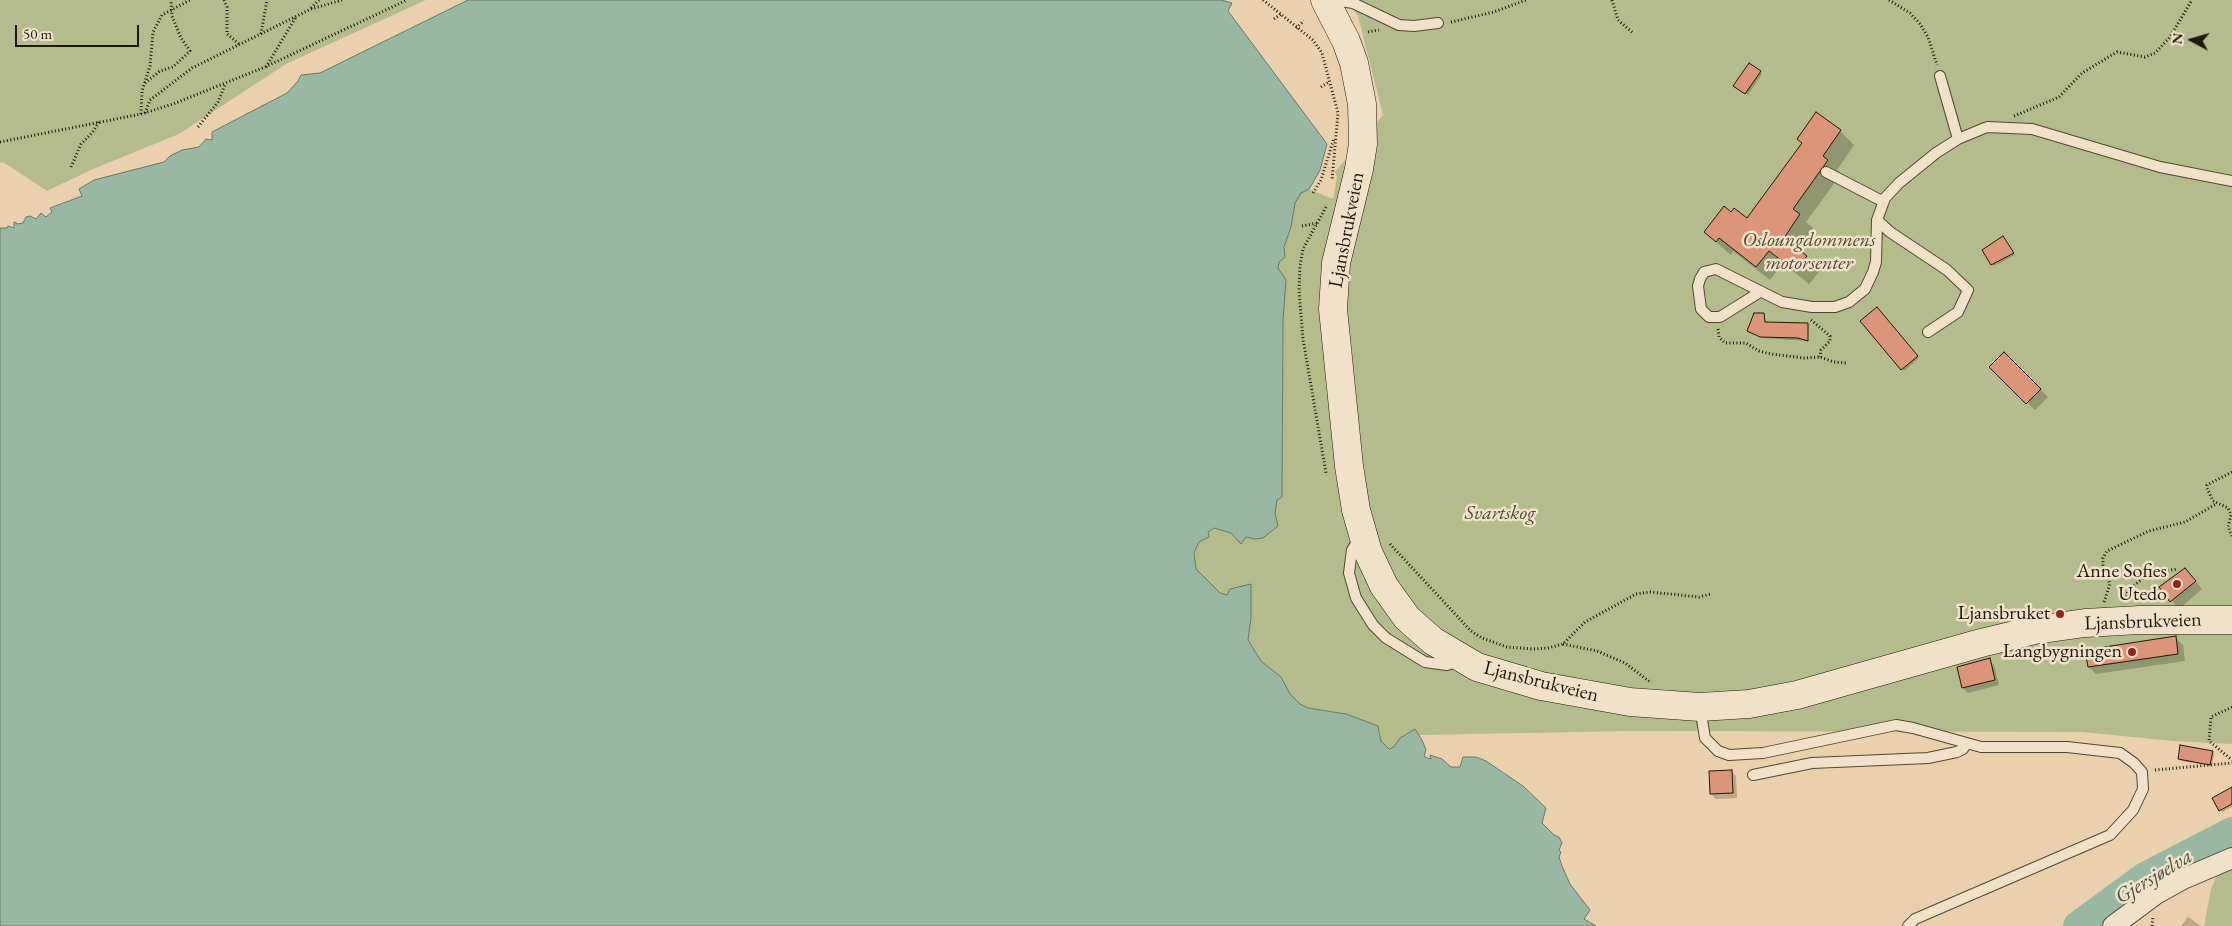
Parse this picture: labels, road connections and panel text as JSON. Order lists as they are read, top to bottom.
{
  "streets": {
    "main road": ["Ljansbrukveien"]
  },
  "water": ["Gjersjøelva"],
  "parks": ["Osloungdommens motorsenter", "Svartskog"],
  "places": ["Anne Sofies Utedo", "Ljansbruket", "Langbygningen"],
  "scale_bar": "50 m",
  "north": "left"
}
